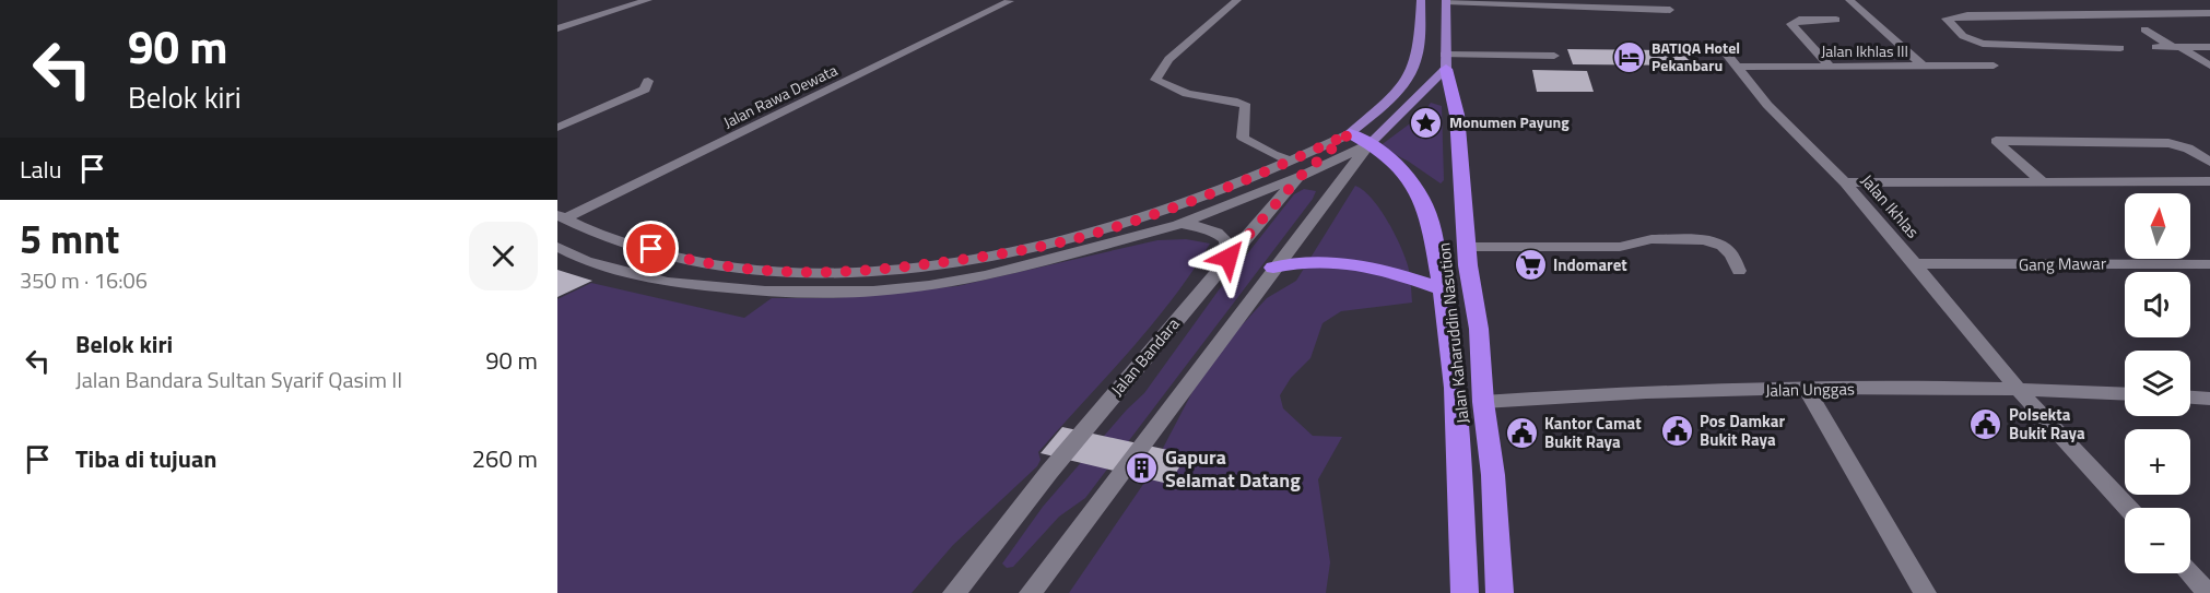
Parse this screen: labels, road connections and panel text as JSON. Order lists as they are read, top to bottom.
{
  "streets": {
    "highway": ["Jalan Kaharuddin Nasution"],
    "street": [
      "Jalan Ikhlas III",
      "Jalan Rawa Dewata",
      "Jalan Ikhlas",
      "Gang Mawar",
      "Jalan Bandara",
      "Jalan Unggas"
    ]
  },
  "crossings": [
    ["Jalan Ikhlas III", "Jalan Ikhlas"],
    ["Jalan Ikhlas", "Gang Mawar"],
    ["Jalan Ikhlas", "Jalan Unggas"],
    ["Jalan Kaharuddin Nasution", "Jalan Unggas"]
  ],
  "places": {
    "hotel": ["BATIQA Hotel Pekanbaru"],
    "place": ["Monumen Payung"],
    "supermarket": ["Indomaret"],
    "public building": ["Polsekta Bukit Raya", "Pos Damkar Bukit Raya", "Kantor Camat Bukit Raya"],
    "building": ["Gapura Selamat Datang"]
  },
  "north": "top",
  "page": {
    "turn": ["90 m", "Belok kiri"],
    "then": "Lalu",
    "map_buttons": ["+", "−"],
    "heading": ["5 mnt", "350 m · 16:06"],
    "list": [
      {
        "name": "Belok kiri",
        "note": "Jalan Bandara Sultan Syarif Qasim II",
        "value": "90 m"
      },
      {
        "name": "Tiba di tujuan",
        "value": "260 m"
      }
    ]
  }
}
